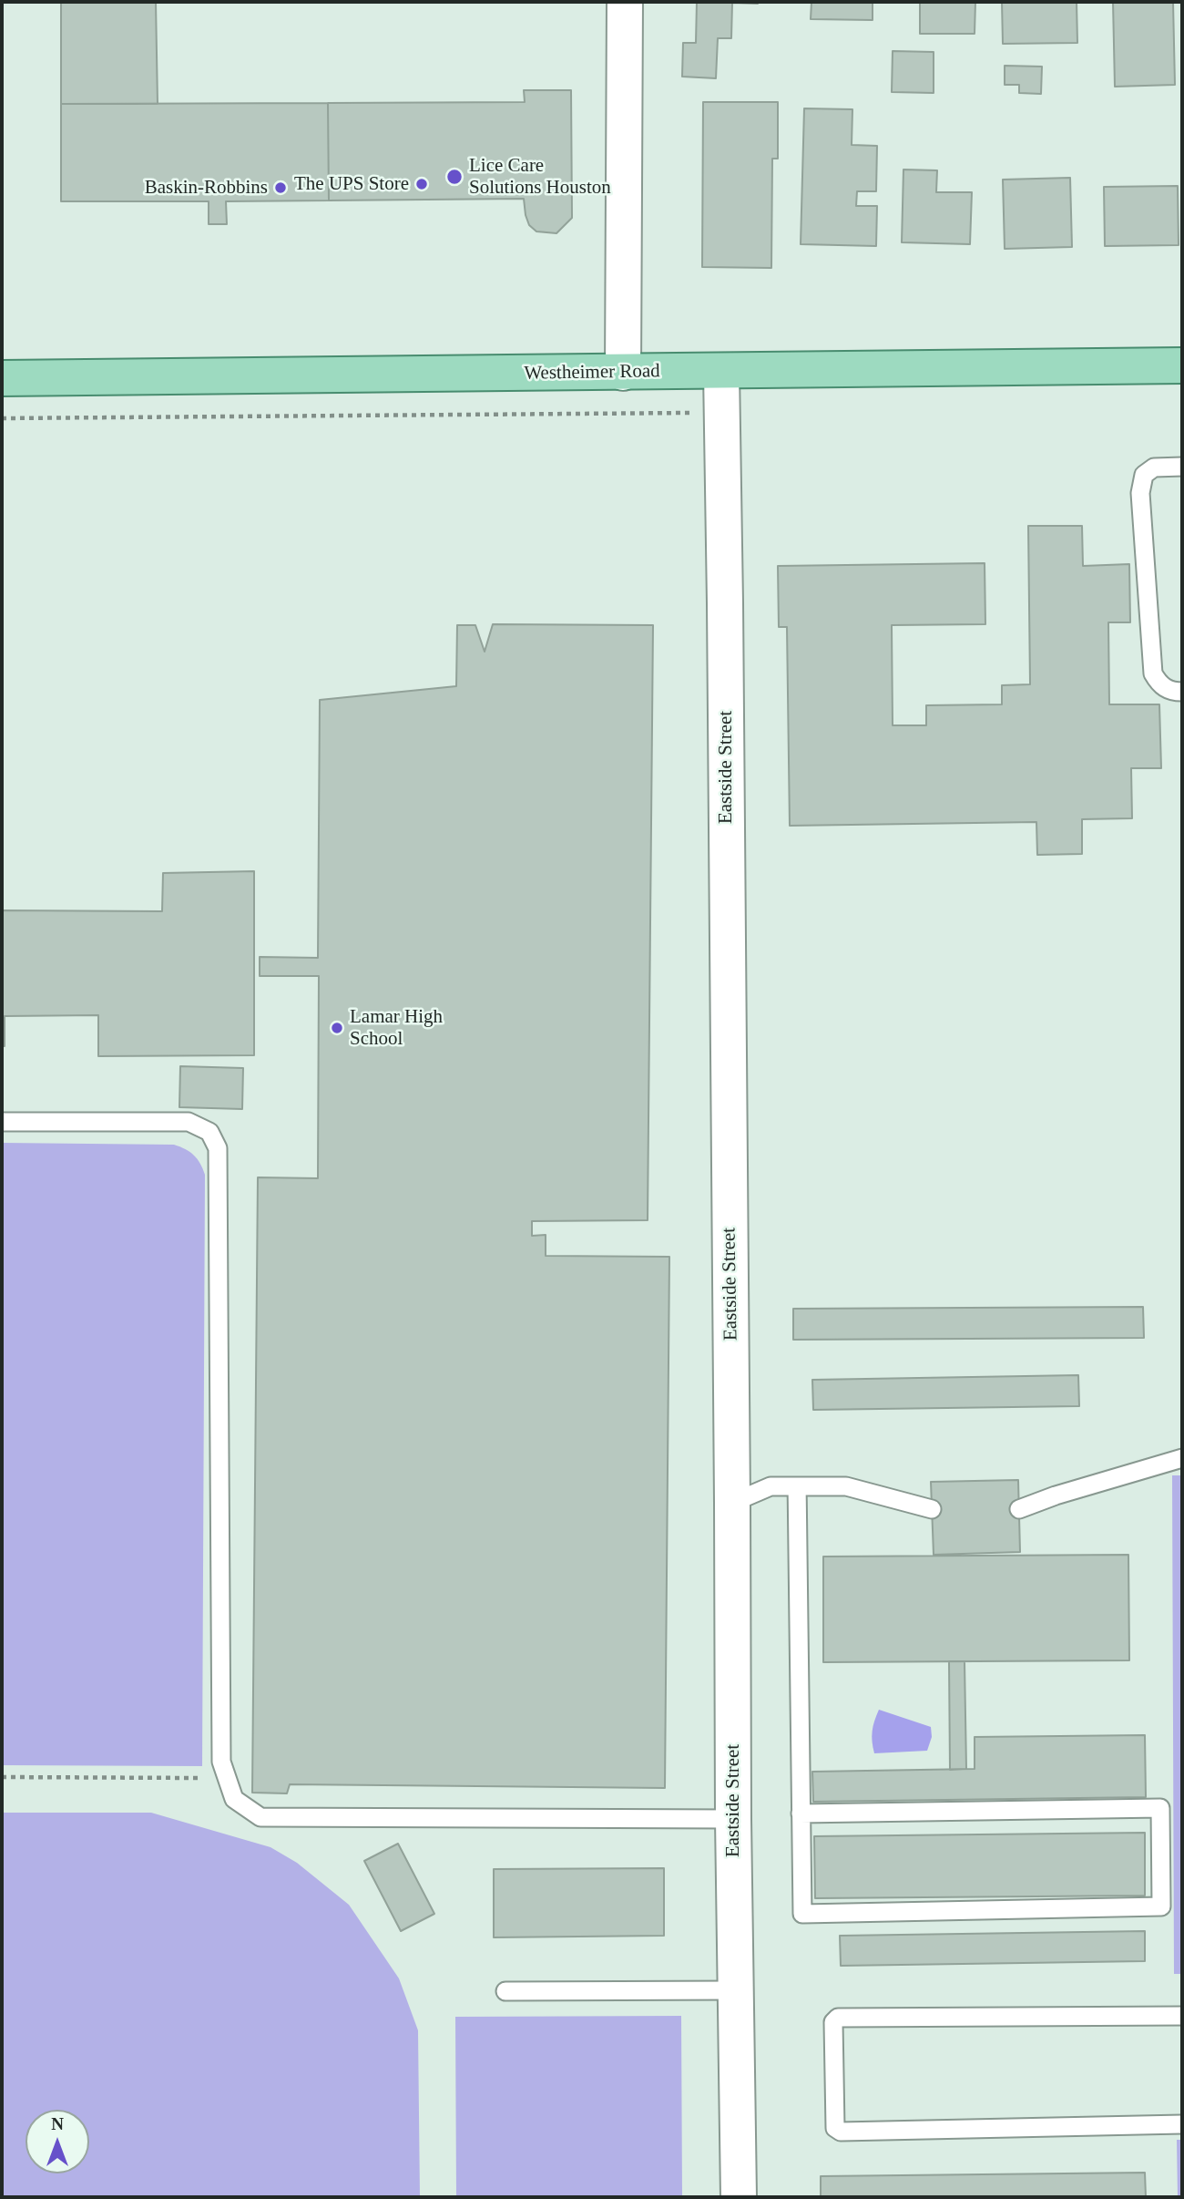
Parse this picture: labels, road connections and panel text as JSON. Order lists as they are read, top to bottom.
{
  "streets": {
    "main road": ["Westheimer Road"],
    "street": ["Eastside Street"]
  },
  "crossings": [
    ["Westheimer Road", "Eastside Street"]
  ],
  "places": [
    "Lice Care Solutions Houston",
    "The UPS Store",
    "Baskin-Robbins",
    "Lamar High School"
  ],
  "north": "top"
}
